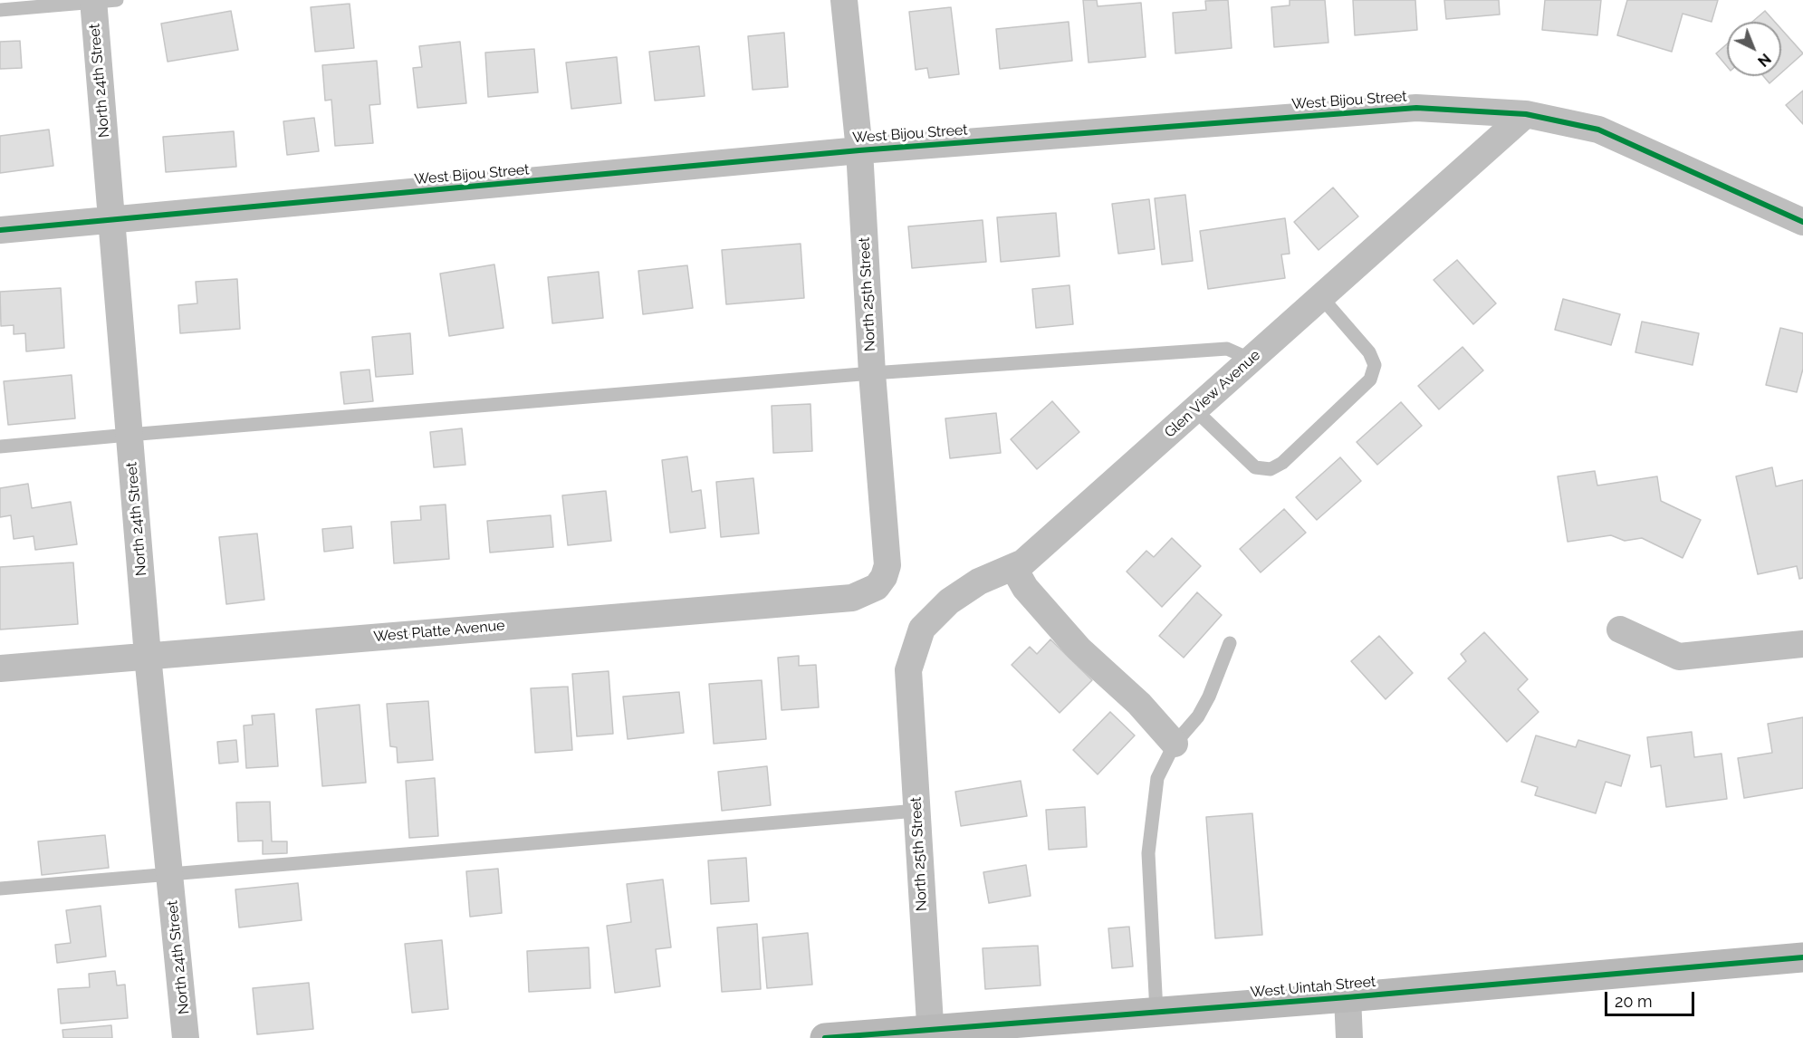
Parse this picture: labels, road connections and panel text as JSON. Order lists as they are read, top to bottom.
{
  "streets": {
    "main road": ["West Uintah Street"],
    "street": [
      "North 24th Street",
      "West Bijou Street",
      "North 25th Street",
      "Glen View Avenue",
      "West Platte Avenue"
    ]
  },
  "crossings": [
    ["North 24th Street", "West Bijou Street"],
    ["North 24th Street", "West Platte Avenue"],
    ["West Bijou Street", "North 25th Street"],
    ["West Bijou Street", "Glen View Avenue"],
    ["North 25th Street", "Glen View Avenue"],
    ["North 25th Street", "West Platte Avenue"],
    ["North 25th Street", "West Uintah Street"]
  ],
  "scale_bar": "20 m",
  "north": "bottom right"
}
